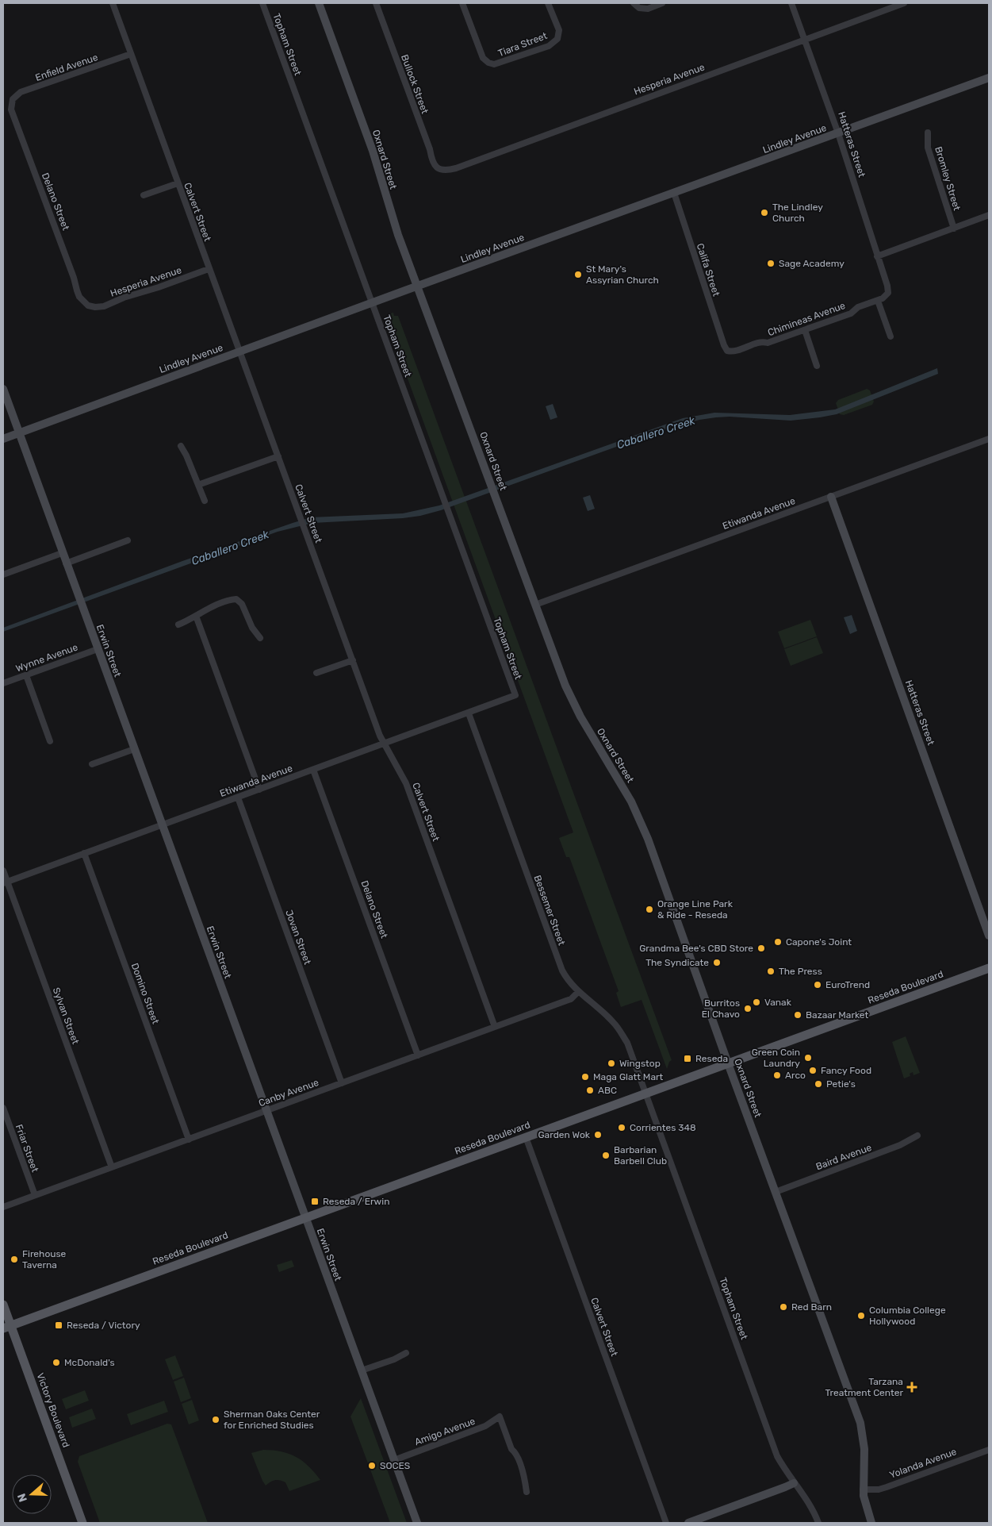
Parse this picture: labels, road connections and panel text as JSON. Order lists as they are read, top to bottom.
{
  "streets": {
    "main road": [
      "Lindley Avenue",
      "Hatteras Street",
      "Oxnard Street",
      "Erwin Street",
      "Reseda Boulevard",
      "Victory Boulevard"
    ],
    "street": [
      "Topham Street",
      "Tiara Street",
      "Enfield Avenue",
      "Hesperia Avenue",
      "Bullock Street",
      "Bromley Street",
      "Delano Street",
      "Calvert Street",
      "Califa Street",
      "Chimineas Avenue",
      "Etiwanda Avenue",
      "Wynne Avenue",
      "Bessemer Street",
      "Jovan Street",
      "Domino Street",
      "Sylvan Street",
      "Canby Avenue",
      "Friar Street",
      "Baird Avenue",
      "Amigo Avenue",
      "Yolanda Avenue"
    ]
  },
  "crossings": [
    ["Topham Street", "Lindley Avenue"],
    ["Topham Street", "Etiwanda Avenue"],
    ["Topham Street", "Bessemer Street"],
    ["Topham Street", "Reseda Boulevard"],
    ["Enfield Avenue", "Delano Street"],
    ["Enfield Avenue", "Calvert Street"],
    ["Hesperia Avenue", "Bullock Street"],
    ["Hesperia Avenue", "Hatteras Street"],
    ["Hesperia Avenue", "Delano Street"],
    ["Hesperia Avenue", "Calvert Street"],
    ["Lindley Avenue", "Hatteras Street"],
    ["Lindley Avenue", "Oxnard Street"],
    ["Lindley Avenue", "Calvert Street"],
    ["Lindley Avenue", "Califa Street"],
    ["Lindley Avenue", "Erwin Street"],
    ["Hatteras Street", "Chimineas Avenue"],
    ["Hatteras Street", "Etiwanda Avenue"],
    ["Oxnard Street", "Etiwanda Avenue"],
    ["Oxnard Street", "Reseda Boulevard"],
    ["Oxnard Street", "Baird Avenue"],
    ["Oxnard Street", "Yolanda Avenue"],
    ["Delano Street", "Etiwanda Avenue"],
    ["Delano Street", "Canby Avenue"],
    ["Calvert Street", "Etiwanda Avenue"],
    ["Calvert Street", "Reseda Boulevard"],
    ["Calvert Street", "Canby Avenue"],
    ["Califa Street", "Chimineas Avenue"],
    ["Etiwanda Avenue", "Erwin Street"],
    ["Etiwanda Avenue", "Bessemer Street"],
    ["Etiwanda Avenue", "Jovan Street"],
    ["Etiwanda Avenue", "Domino Street"],
    ["Etiwanda Avenue", "Sylvan Street"],
    ["Erwin Street", "Wynne Avenue"],
    ["Erwin Street", "Reseda Boulevard"],
    ["Erwin Street", "Canby Avenue"],
    ["Erwin Street", "Amigo Avenue"],
    ["Bessemer Street", "Reseda Boulevard"],
    ["Bessemer Street", "Canby Avenue"],
    ["Jovan Street", "Canby Avenue"],
    ["Reseda Boulevard", "Victory Boulevard"],
    ["Domino Street", "Canby Avenue"],
    ["Sylvan Street", "Canby Avenue"],
    ["Canby Avenue", "Friar Street"]
  ],
  "water": ["Caballero Creek"],
  "places": {
    "other": [
      "The Lindley Church",
      "Sage Academy",
      "St Mary's Assyrian Church",
      "Orange Line Park & Ride - Reseda",
      "Capone's Joint",
      "Grandma Bee's CBD Store",
      "The Syndicate",
      "The Press",
      "EuroTrend",
      "Vanak",
      "Burritos El Chavo",
      "Bazaar Market",
      "Green Coin Laundry",
      "Wingstop",
      "Fancy Food",
      "Arco",
      "Maga Glatt Mart",
      "Petie's",
      "ABC",
      "Corrientes 348",
      "Garden Wok",
      "Barbarian Barbell Club",
      "Firehouse Taverna",
      "Red Barn",
      "Columbia College Hollywood",
      "McDonald's",
      "Sherman Oaks Center for Enriched Studies",
      "SOCES"
    ],
    "transit": ["Reseda", "Reseda / Erwin", "Reseda / Victory"],
    "health": ["Tarzana Treatment Center"]
  },
  "north": "left"
}
